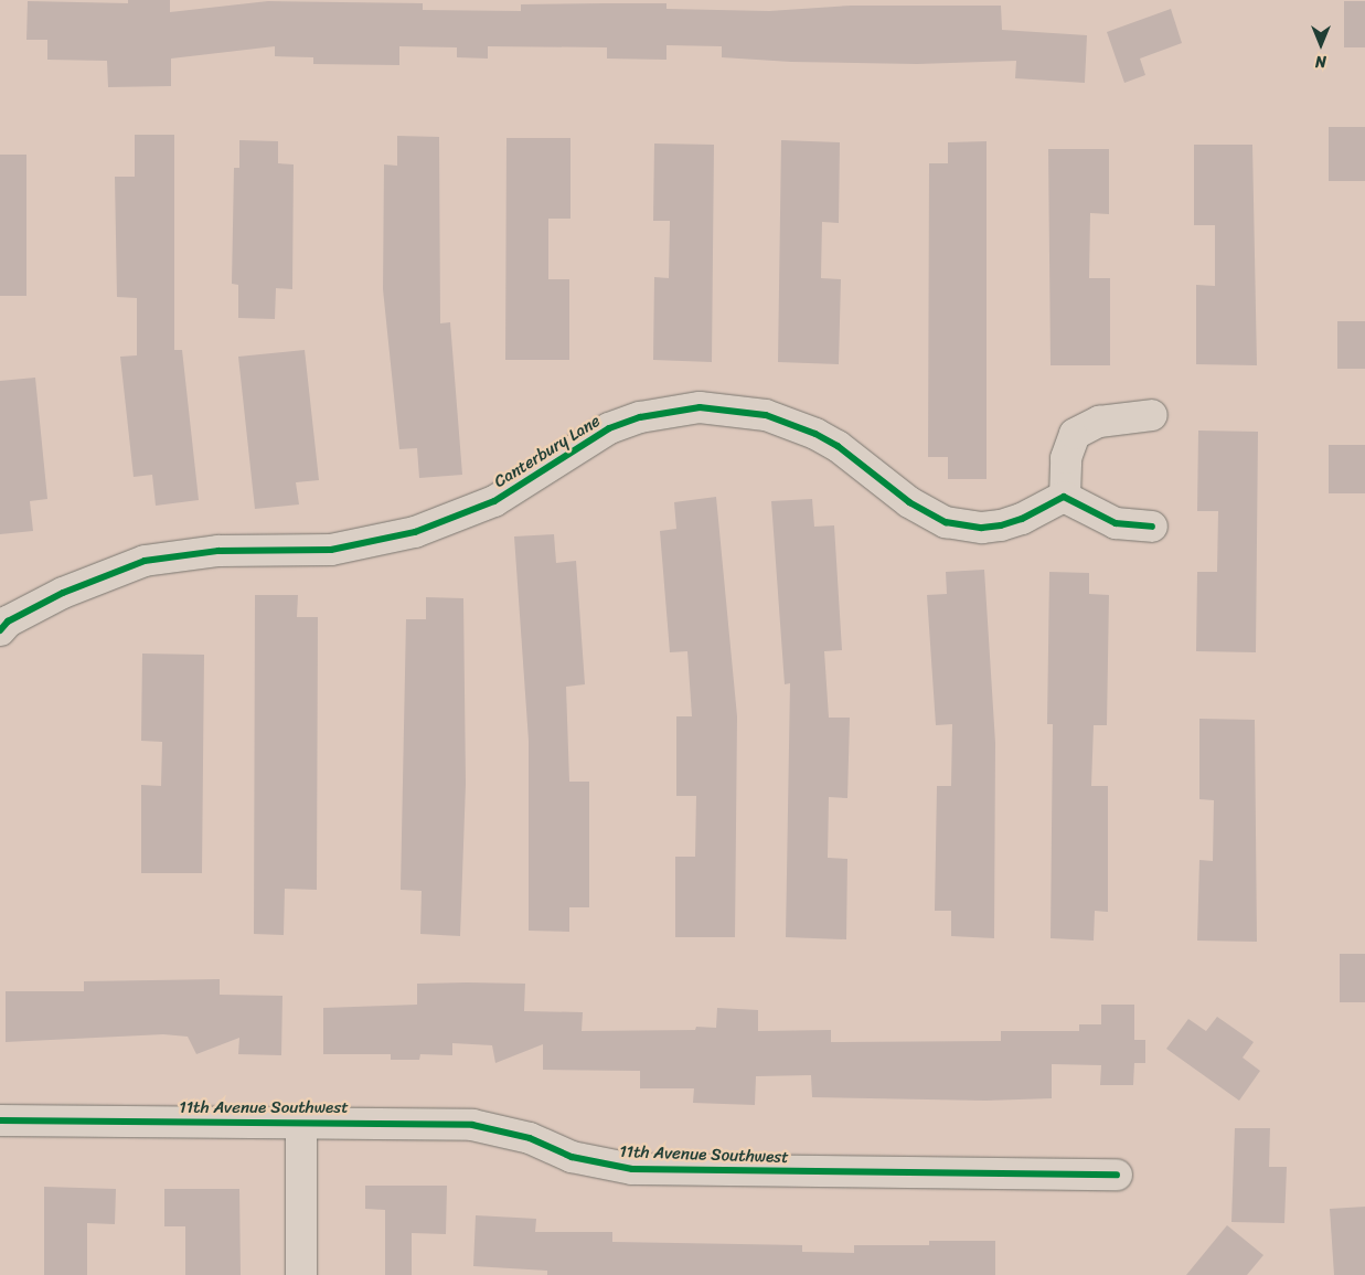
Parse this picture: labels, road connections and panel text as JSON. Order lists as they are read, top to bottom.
{
  "streets": {
    "street": ["Canterbury Lane", "11th Avenue Southwest"]
  },
  "north": "bottom"
}
